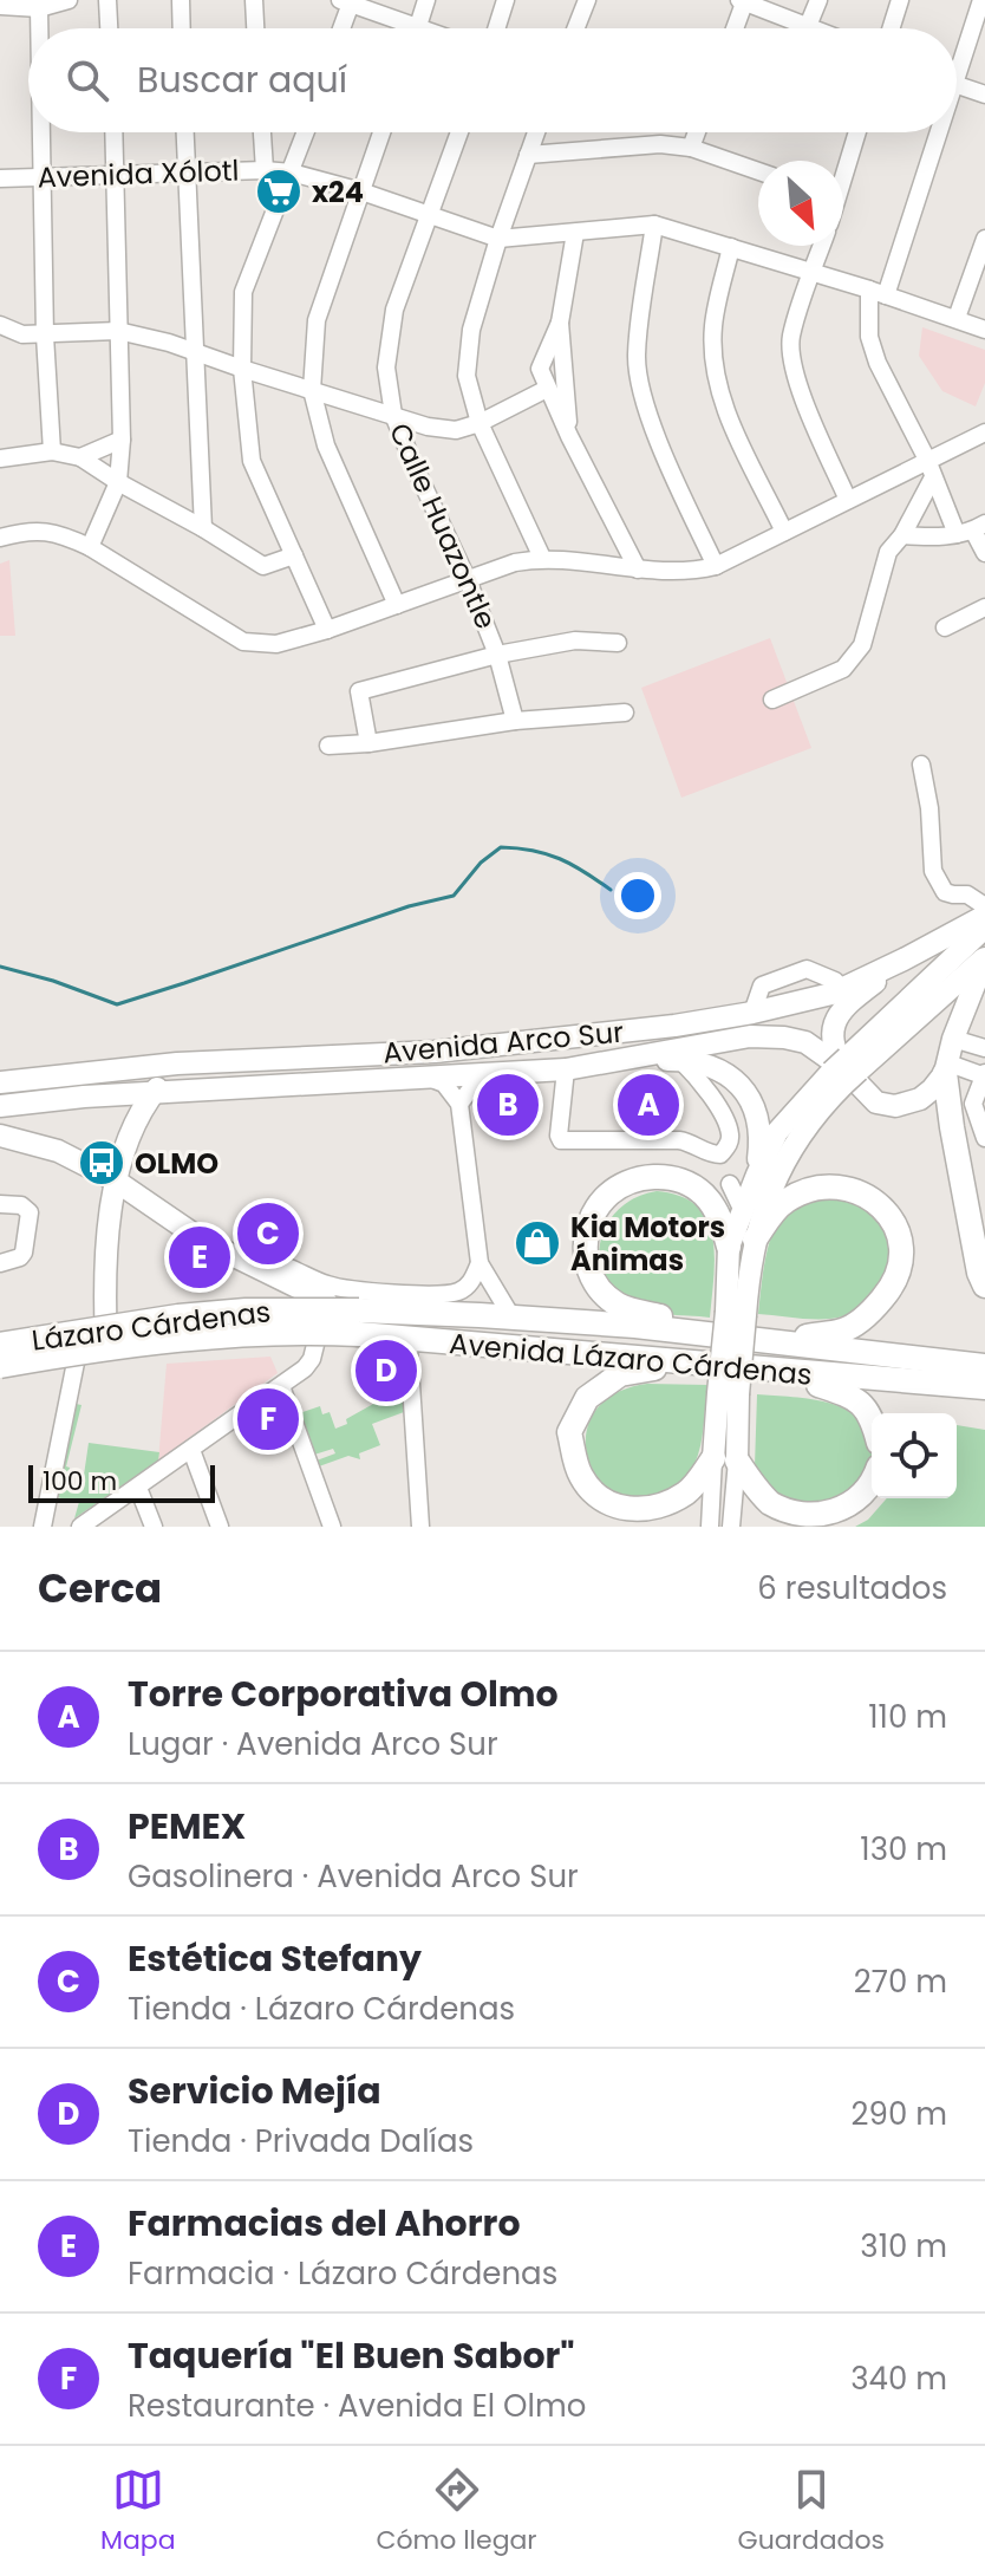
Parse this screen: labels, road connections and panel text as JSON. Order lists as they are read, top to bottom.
{
  "streets": {
    "highway": ["Lázaro Cárdenas", "Avenida Lázaro Cárdenas"],
    "main road": ["Avenida Arco Sur"],
    "street": ["Avenida Xólotl", "Calle Huazontle"]
  },
  "crossings": [
    ["Avenida Xólotl", "Calle Huazontle"],
    ["Lázaro Cárdenas", "Avenida Lázaro Cárdenas"]
  ],
  "places": {
    "supermarket": ["x24"],
    "bus stop": ["OLMO"],
    "shop": ["Kia Motors Ánimas"]
  },
  "scale_bar": "100 m",
  "north": "bottom right",
  "page": {
    "search": "Buscar aquí",
    "pins": [
      "A",
      "B",
      "C",
      "E",
      "D",
      "F"
    ],
    "scale": "100 m",
    "heading": ["Cerca", "6 resultados"],
    "list": [
      {
        "mark": "A",
        "name": "Torre Corporativa Olmo",
        "note": "Lugar · Avenida Arco Sur",
        "value": "110 m"
      },
      {
        "mark": "B",
        "name": "PEMEX",
        "note": "Gasolinera · Avenida Arco Sur",
        "value": "130 m"
      },
      {
        "mark": "C",
        "name": "Estética Stefany",
        "note": "Tienda · Lázaro Cárdenas",
        "value": "270 m"
      },
      {
        "mark": "D",
        "name": "Servicio Mejía",
        "note": "Tienda · Privada Dalías",
        "value": "290 m"
      },
      {
        "mark": "E",
        "name": "Farmacias del Ahorro",
        "note": "Farmacia · Lázaro Cárdenas",
        "value": "310 m"
      },
      {
        "mark": "F",
        "name": "Taquería \"El Buen Sabor\"",
        "note": "Restaurante · Avenida El Olmo",
        "value": "340 m"
      }
    ],
    "nav": ["Mapa", "Cómo llegar", "Guardados"]
  }
}
